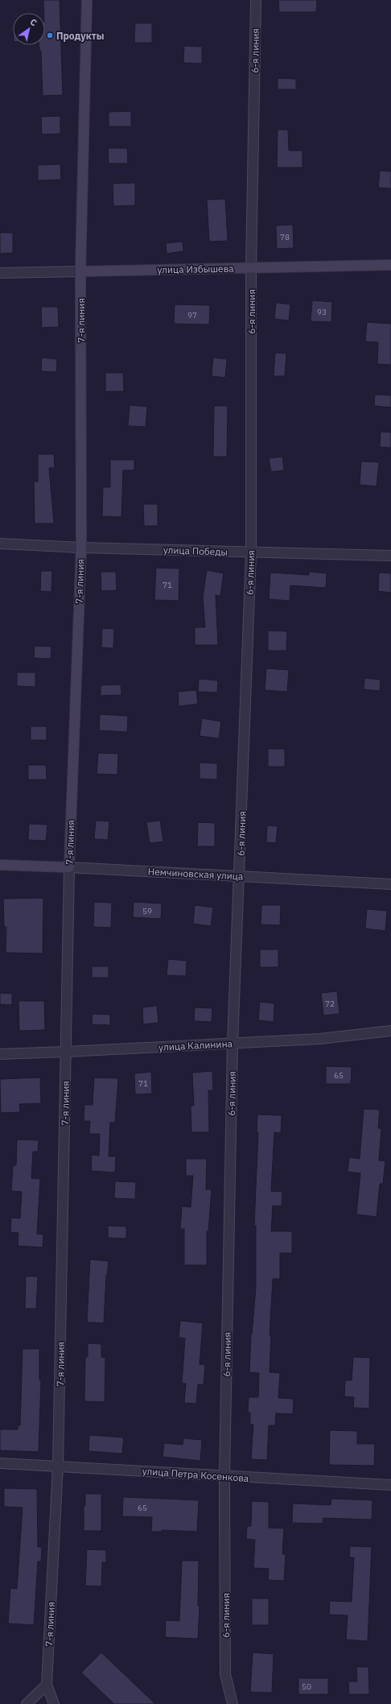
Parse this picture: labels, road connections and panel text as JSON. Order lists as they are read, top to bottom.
{
  "streets": {
    "main road": ["улица Избышева", "7-я линия", "Немчиновская улица"],
    "street": [
      "6-я линия",
      "улица Победы",
      "улица Калинина",
      "улица Петра Косенкова"
    ]
  },
  "crossings": [
    ["6-я линия", "улица Избышева"],
    ["6-я линия", "улица Победы"],
    ["6-я линия", "Немчиновская улица"],
    ["6-я линия", "улица Калинина"],
    ["6-я линия", "улица Петра Косенкова"],
    ["улица Избышева", "7-я линия"],
    ["7-я линия", "улица Победы"],
    ["7-я линия", "Немчиновская улица"],
    ["7-я линия", "улица Калинина"],
    ["7-я линия", "улица Петра Косенкова"]
  ],
  "places": ["Продукты"],
  "house_numbers": [
    "78",
    "93",
    "97",
    "71",
    "59",
    "72",
    "65",
    "71",
    "65",
    "50"
  ],
  "north": "top right"
}
